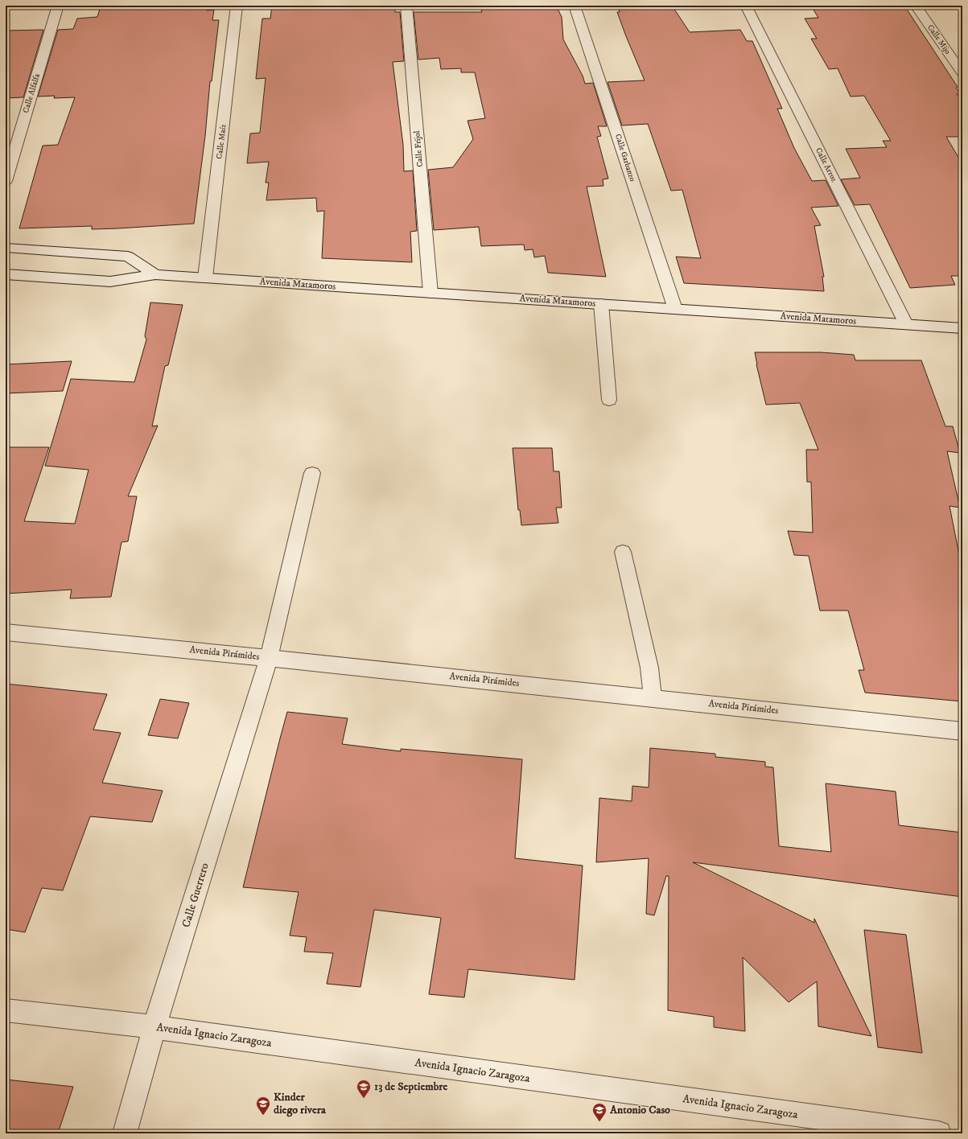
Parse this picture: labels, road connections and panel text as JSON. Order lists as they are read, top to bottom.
{
  "streets": {
    "street": [
      "Calle Mijo",
      "Calle Alfalfa",
      "Calle Maíz",
      "Calle Frijol",
      "Calle Garbanzo",
      "Calle Arroz",
      "Avenida Matamoros",
      "Avenida Pirámides",
      "Calle Guerrero",
      "Avenida Ignacio Zaragoza"
    ]
  },
  "crossings": [
    ["Calle Maíz", "Avenida Matamoros"],
    ["Calle Frijol", "Avenida Matamoros"],
    ["Calle Garbanzo", "Avenida Matamoros"],
    ["Calle Arroz", "Avenida Matamoros"],
    ["Avenida Pirámides", "Calle Guerrero"],
    ["Calle Guerrero", "Avenida Ignacio Zaragoza"]
  ],
  "places": {
    "school or university": ["13 de Septiembre", "Kinder diego rivera", "Antonio Caso"]
  }
}
